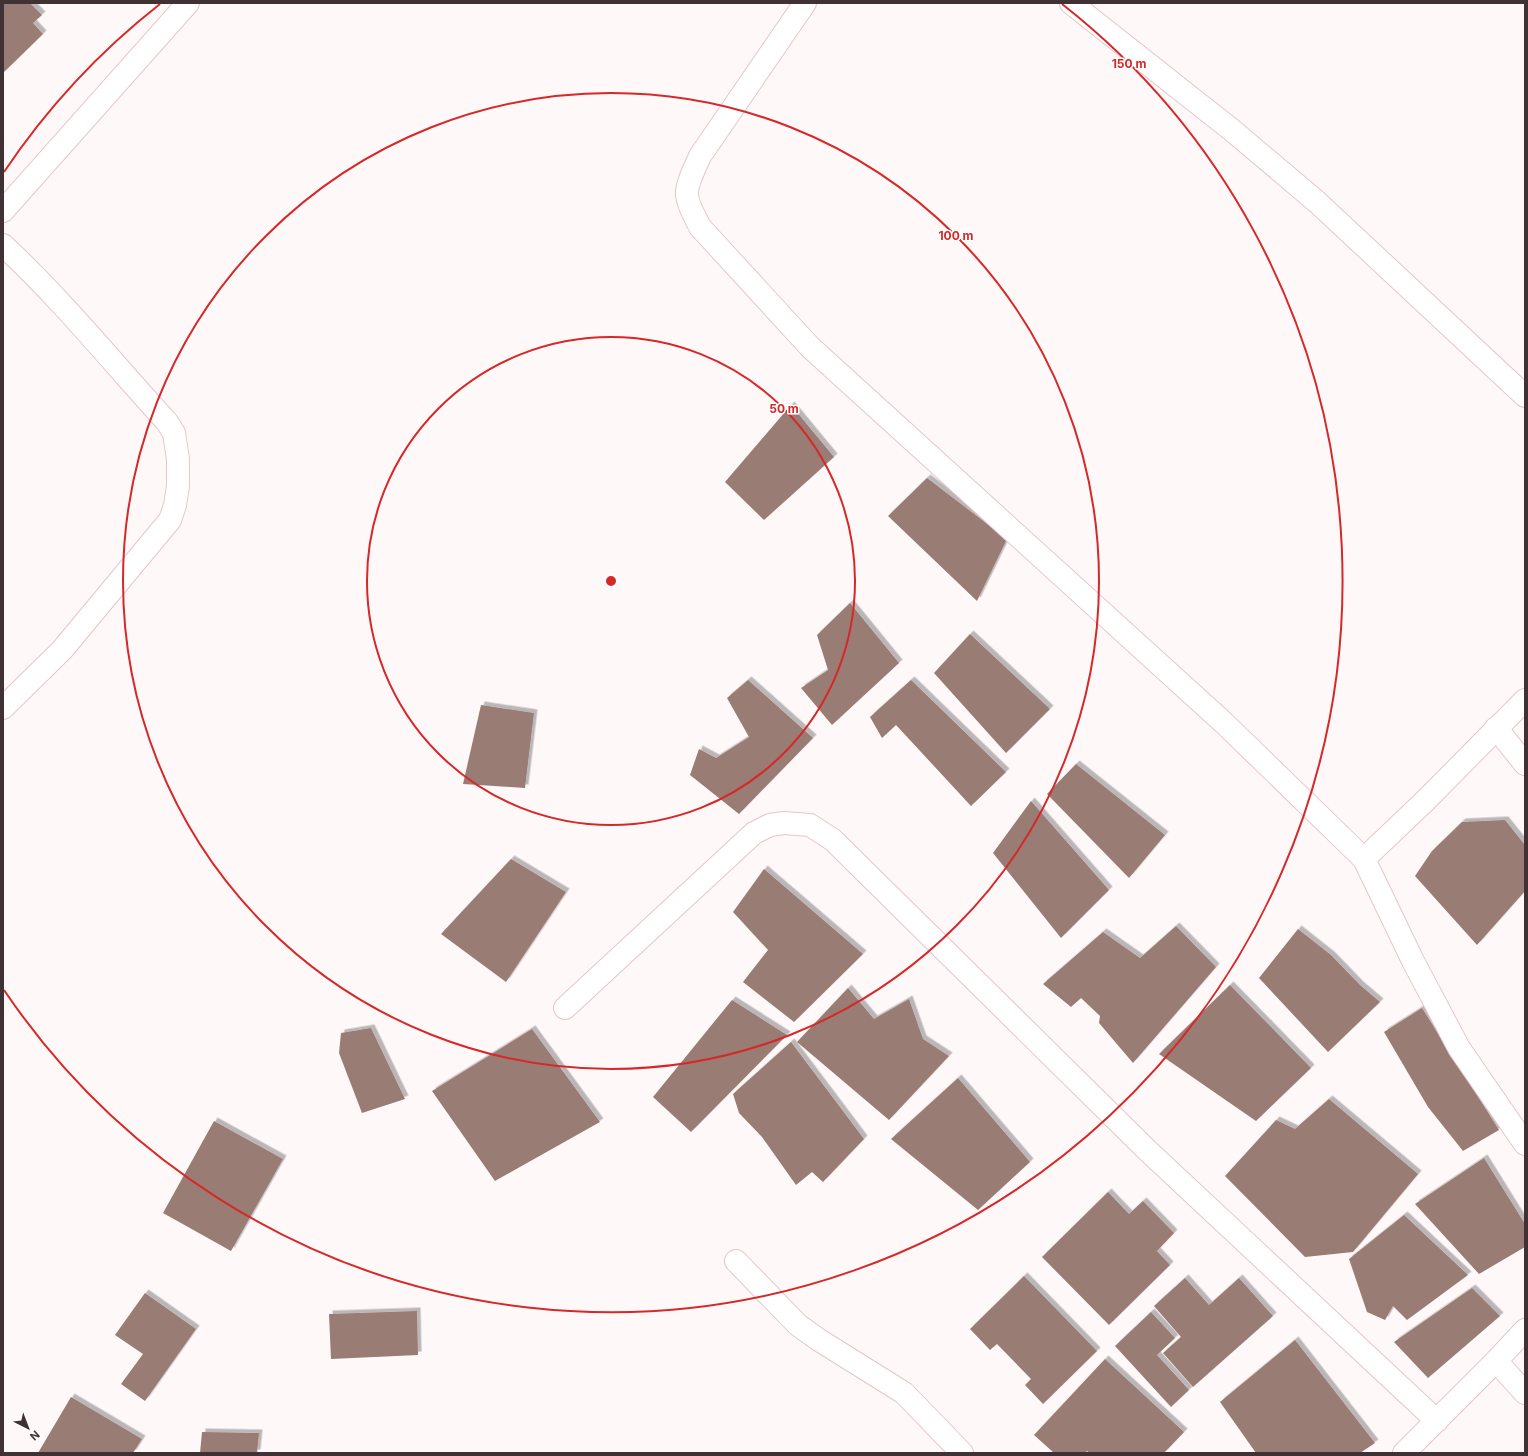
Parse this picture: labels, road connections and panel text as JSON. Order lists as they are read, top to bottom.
{
  "north": "bottom right",
  "rings": ["150 m", "100 m", "50 m"]
}
